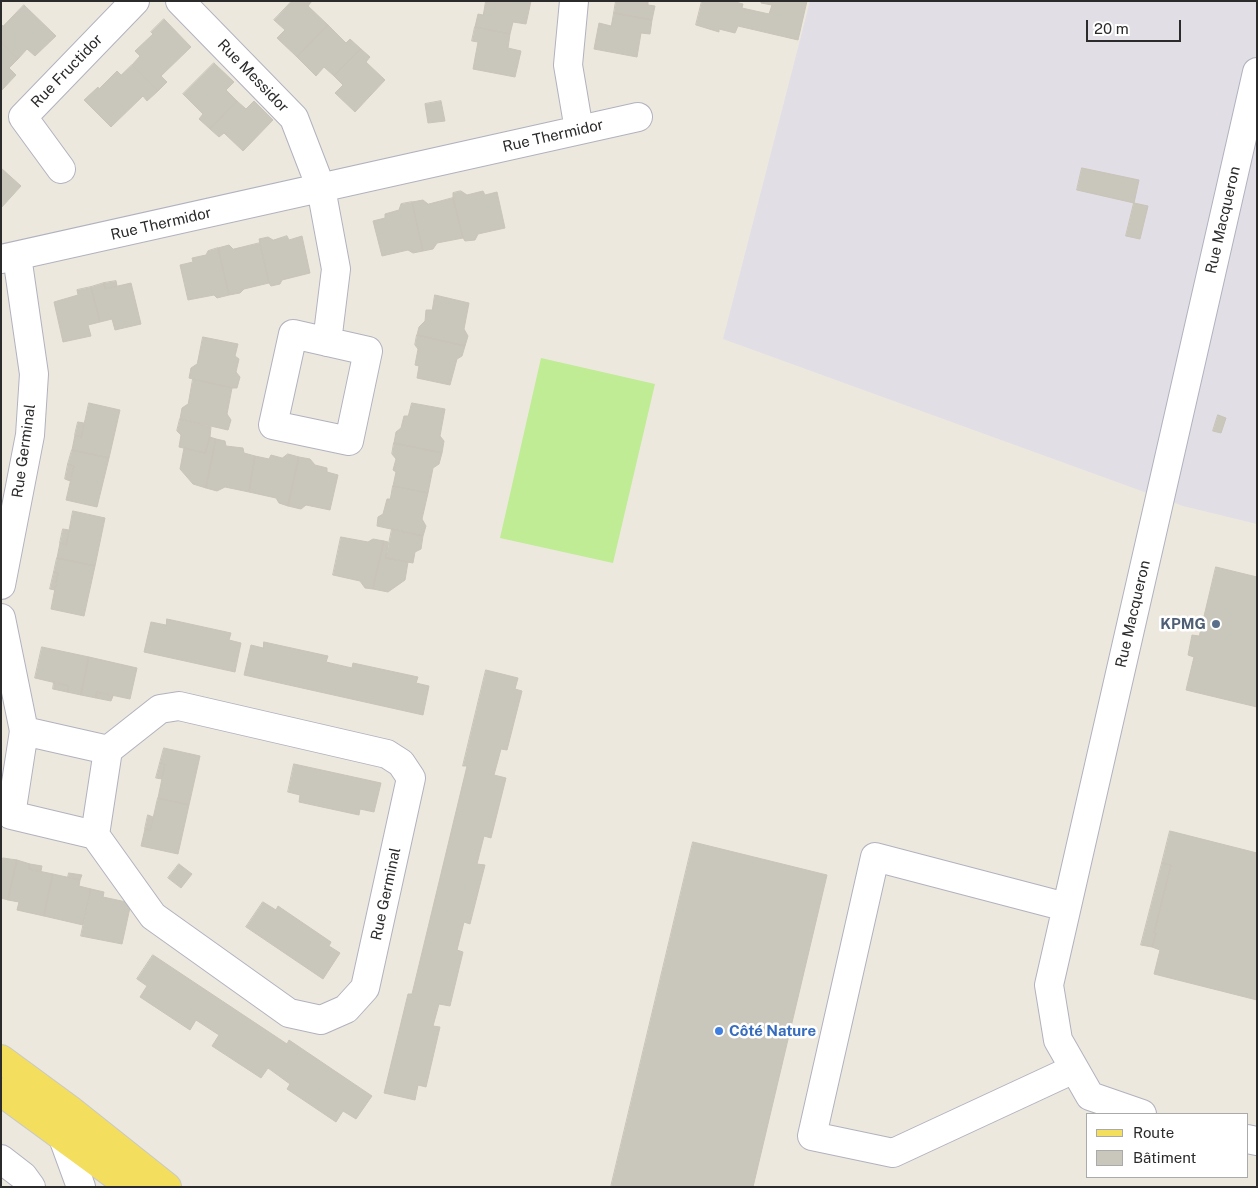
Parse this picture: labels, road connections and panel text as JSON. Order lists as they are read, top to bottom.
{
  "streets": {
    "street": [
      "Rue Fructidor",
      "Rue Messidor",
      "Rue Thermidor",
      "Rue Macqueron",
      "Rue Germinal"
    ]
  },
  "crossings": [
    ["Rue Messidor", "Rue Thermidor"],
    ["Rue Thermidor", "Rue Germinal"]
  ],
  "places": ["KPMG", "Côté Nature"],
  "legend": ["Route", "Bâtiment"],
  "scale_bar": "20 m"
}
